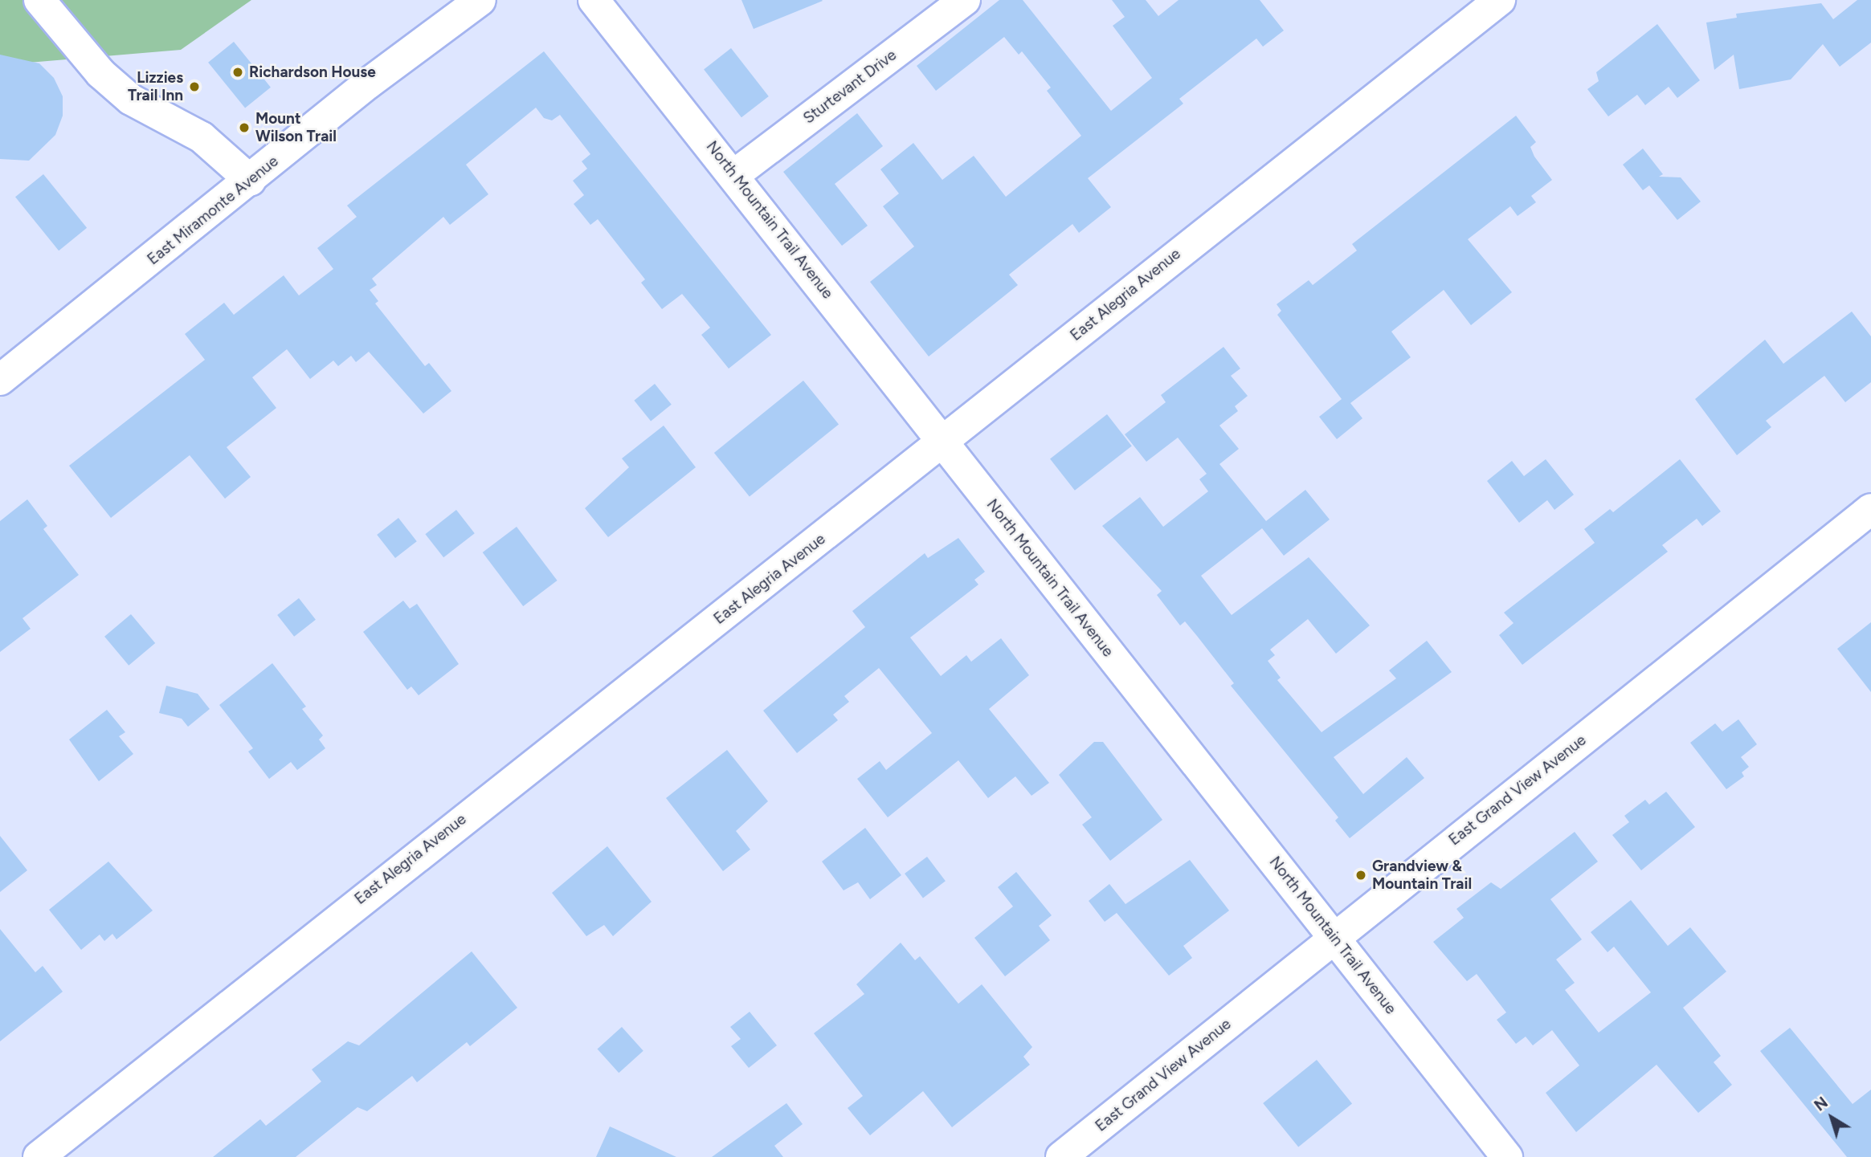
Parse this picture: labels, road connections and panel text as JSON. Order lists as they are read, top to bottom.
{
  "streets": {
    "street": [
      "Sturtevant Drive",
      "East Miramonte Avenue",
      "North Mountain Trail Avenue",
      "East Alegria Avenue",
      "East Grand View Avenue"
    ]
  },
  "crossings": [
    ["Sturtevant Drive", "North Mountain Trail Avenue"],
    ["North Mountain Trail Avenue", "East Alegria Avenue"],
    ["North Mountain Trail Avenue", "East Grand View Avenue"]
  ],
  "places": [
    "Richardson House",
    "Lizzies Trail Inn",
    "Mount Wilson Trail",
    "Grandview & Mountain Trail"
  ],
  "north": "top left"
}
